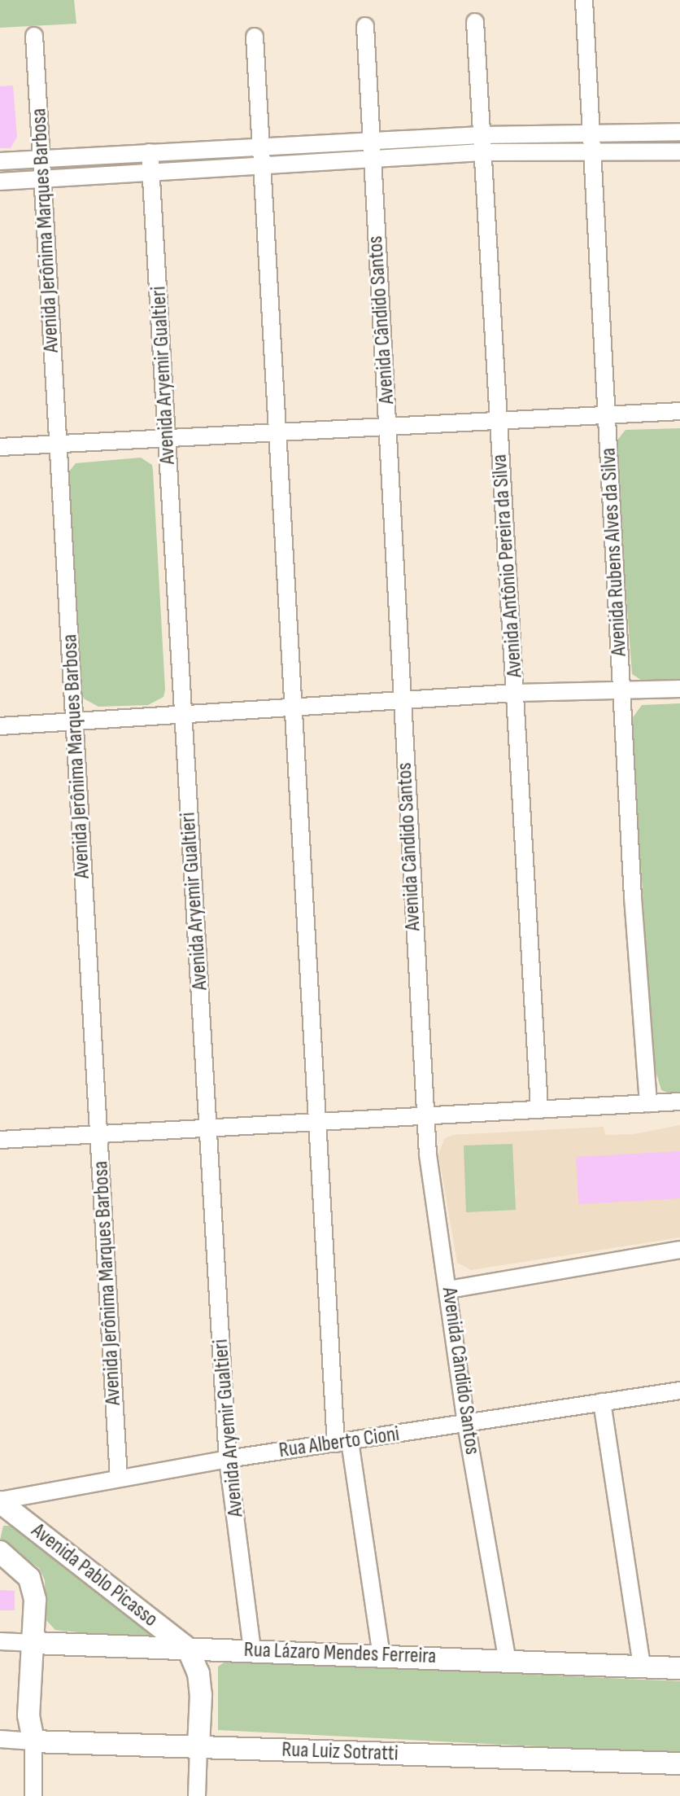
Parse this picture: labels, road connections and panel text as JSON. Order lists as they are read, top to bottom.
{
  "streets": {
    "main road": ["Avenida Pablo Picasso", "Rua Lázaro Mendes Ferreira", "Rua Luiz Sotratti"],
    "street": [
      "Avenida Jerônima Marques Barbosa",
      "Avenida Cândido Santos",
      "Avenida Aryemir Gualtieri",
      "Avenida Rubens Alves da Silva",
      "Avenida Antônio Pereira da Silva",
      "Rua Alberto Cioni"
    ]
  },
  "crossings": [
    ["Avenida Jerônima Marques Barbosa", "Rua Alberto Cioni"],
    ["Avenida Cândido Santos", "Rua Alberto Cioni"],
    ["Avenida Cândido Santos", "Rua Lázaro Mendes Ferreira"],
    ["Avenida Aryemir Gualtieri", "Rua Alberto Cioni"],
    ["Avenida Aryemir Gualtieri", "Rua Lázaro Mendes Ferreira"],
    ["Rua Alberto Cioni", "Avenida Pablo Picasso"],
    ["Avenida Pablo Picasso", "Rua Lázaro Mendes Ferreira"],
    ["Avenida Pablo Picasso", "Rua Luiz Sotratti"]
  ]
}
